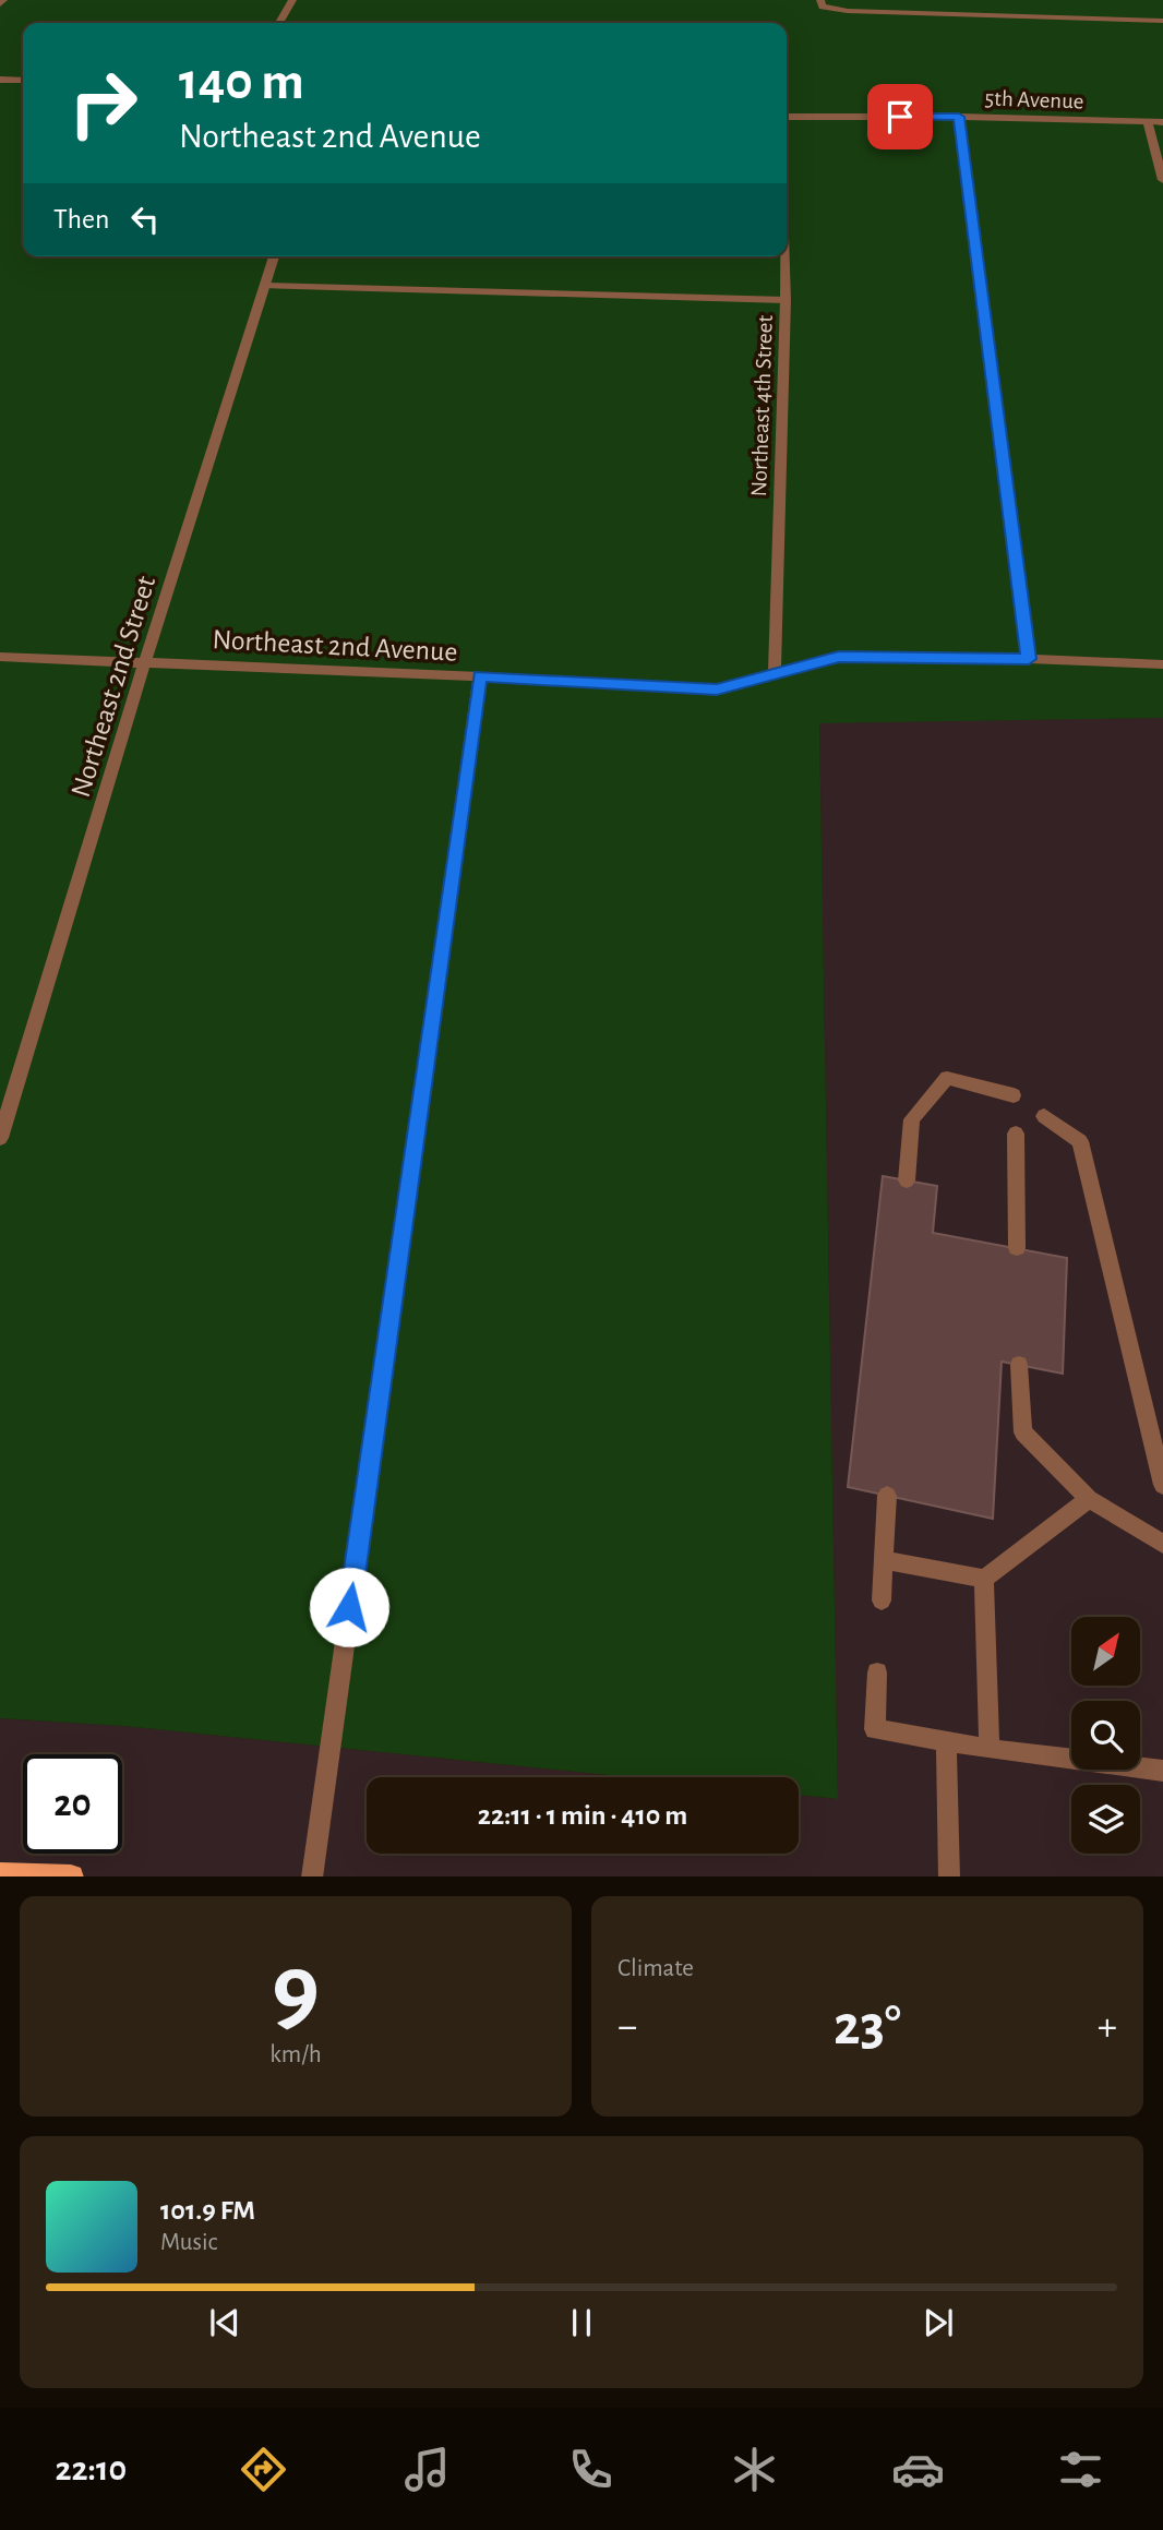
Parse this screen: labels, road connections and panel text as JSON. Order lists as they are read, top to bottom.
{
  "streets": {
    "street": [
      "5th Avenue",
      "Northeast 4th Street",
      "Northeast 2nd Avenue",
      "Northeast 2nd Street"
    ]
  },
  "crossings": [
    ["Northeast 4th Street", "Northeast 2nd Avenue"],
    ["Northeast 2nd Avenue", "Northeast 2nd Street"]
  ],
  "north": "top right",
  "page": {
    "turn": ["140 m", "Northeast 2nd Avenue"],
    "then": "Then",
    "limit": "20",
    "trip": "22:11 · 1 min · 410 m",
    "tile": [
      ["9", "km/h"],
      "Climate"
    ],
    "heat": ["−", "23°", "+"],
    "song": ["101.9 FM", "Music"],
    "tabs": "22:10"
  }
}
